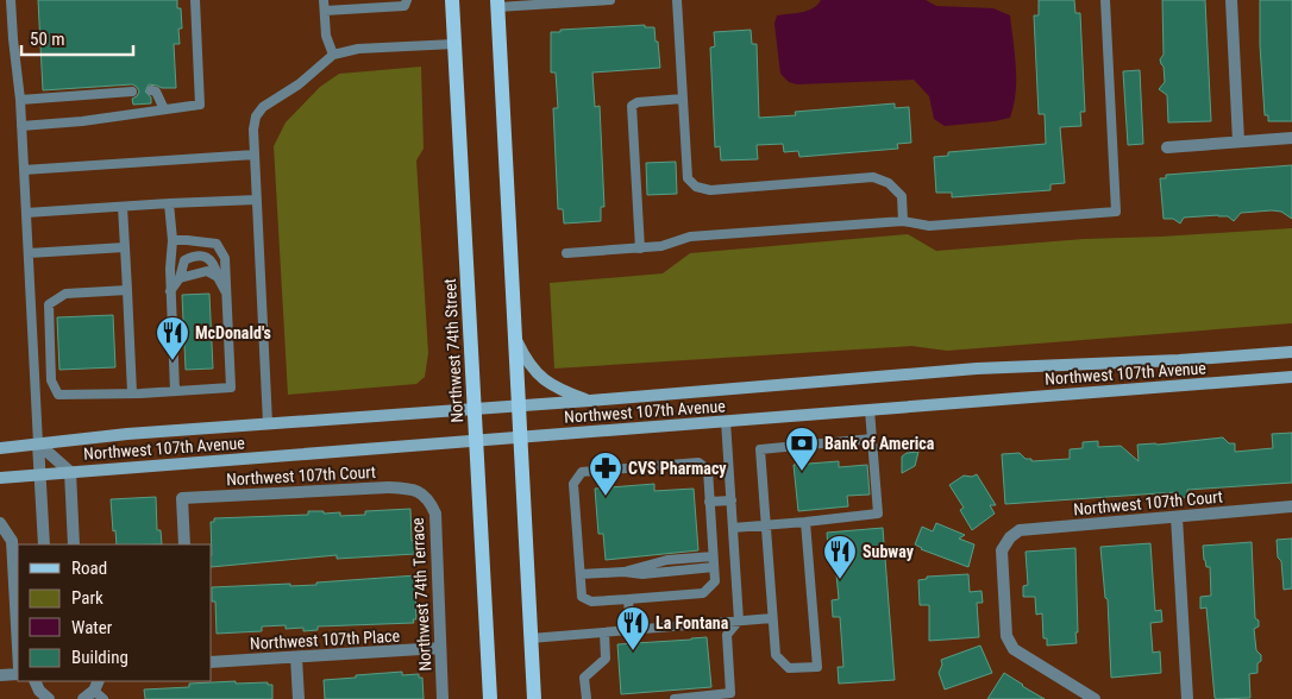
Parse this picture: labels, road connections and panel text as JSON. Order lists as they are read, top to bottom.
{
  "streets": {
    "main road": ["Northwest 74th Street", "Northwest 107th Avenue"],
    "street": ["Northwest 107th Court", "Northwest 74th Terrace", "Northwest 107th Place"]
  },
  "crossings": [
    ["Northwest 74th Street", "Northwest 107th Avenue"],
    ["Northwest 107th Court", "Northwest 74th Terrace"],
    ["Northwest 74th Terrace", "Northwest 107th Place"]
  ],
  "places": {
    "restaurant": ["McDonald's", "Subway", "La Fontana"],
    "bank": ["Bank of America"],
    "pharmacy": ["CVS Pharmacy"]
  },
  "legend": [
    "Road",
    "Park",
    "Water",
    "Building"
  ],
  "scale_bar": "50 m"
}
